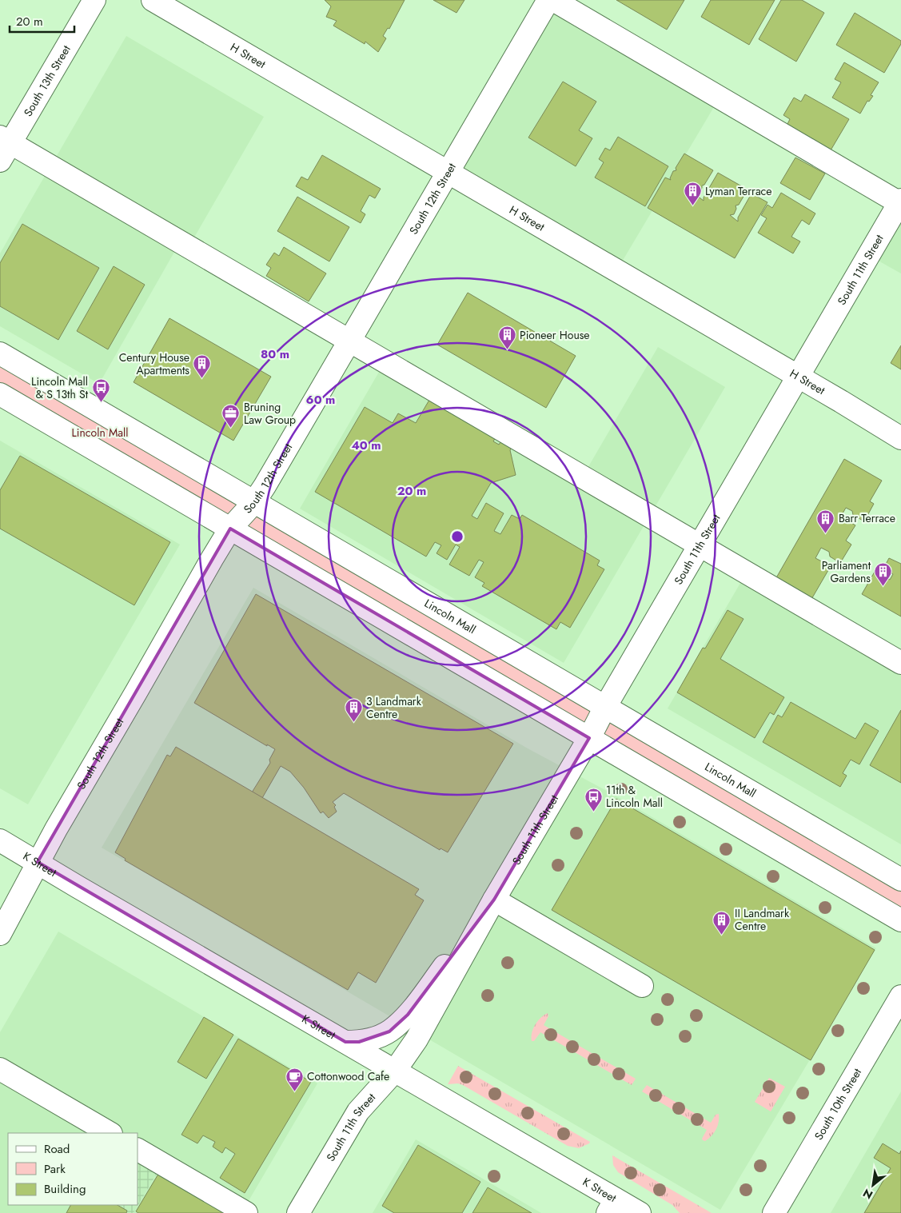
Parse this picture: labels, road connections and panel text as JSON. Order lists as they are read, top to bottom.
{
  "streets": {
    "street": [
      "H Street",
      "South 13th Street",
      "South 12th Street",
      "South 11th Street",
      "Lincoln Mall",
      "K Street",
      "South 10th Street"
    ]
  },
  "crossings": [
    ["H Street", "South 12th Street"],
    ["H Street", "South 11th Street"],
    ["South 12th Street", "Lincoln Mall"],
    ["South 12th Street", "K Street"],
    ["South 11th Street", "Lincoln Mall"],
    ["South 11th Street", "K Street"]
  ],
  "parks": ["Lincoln Mall"],
  "places": {
    "building": [
      "Lyman Terrace",
      "Pioneer House",
      "Century House Apartments",
      "Barr Terrace",
      "Parliament Gardens",
      "3 Landmark Centre",
      "II Landmark Centre"
    ],
    "bus stop": ["Lincoln Mall & S 13th St", "11th & Lincoln Mall"],
    "office": ["Bruning Law Group"],
    "cafe": ["Cottonwood Cafe"]
  },
  "legend": ["Road", "Park", "Building"],
  "scale_bar": "20 m",
  "north": "bottom left",
  "rings": [
    "80 m",
    "60 m",
    "40 m",
    "20 m"
  ]
}
